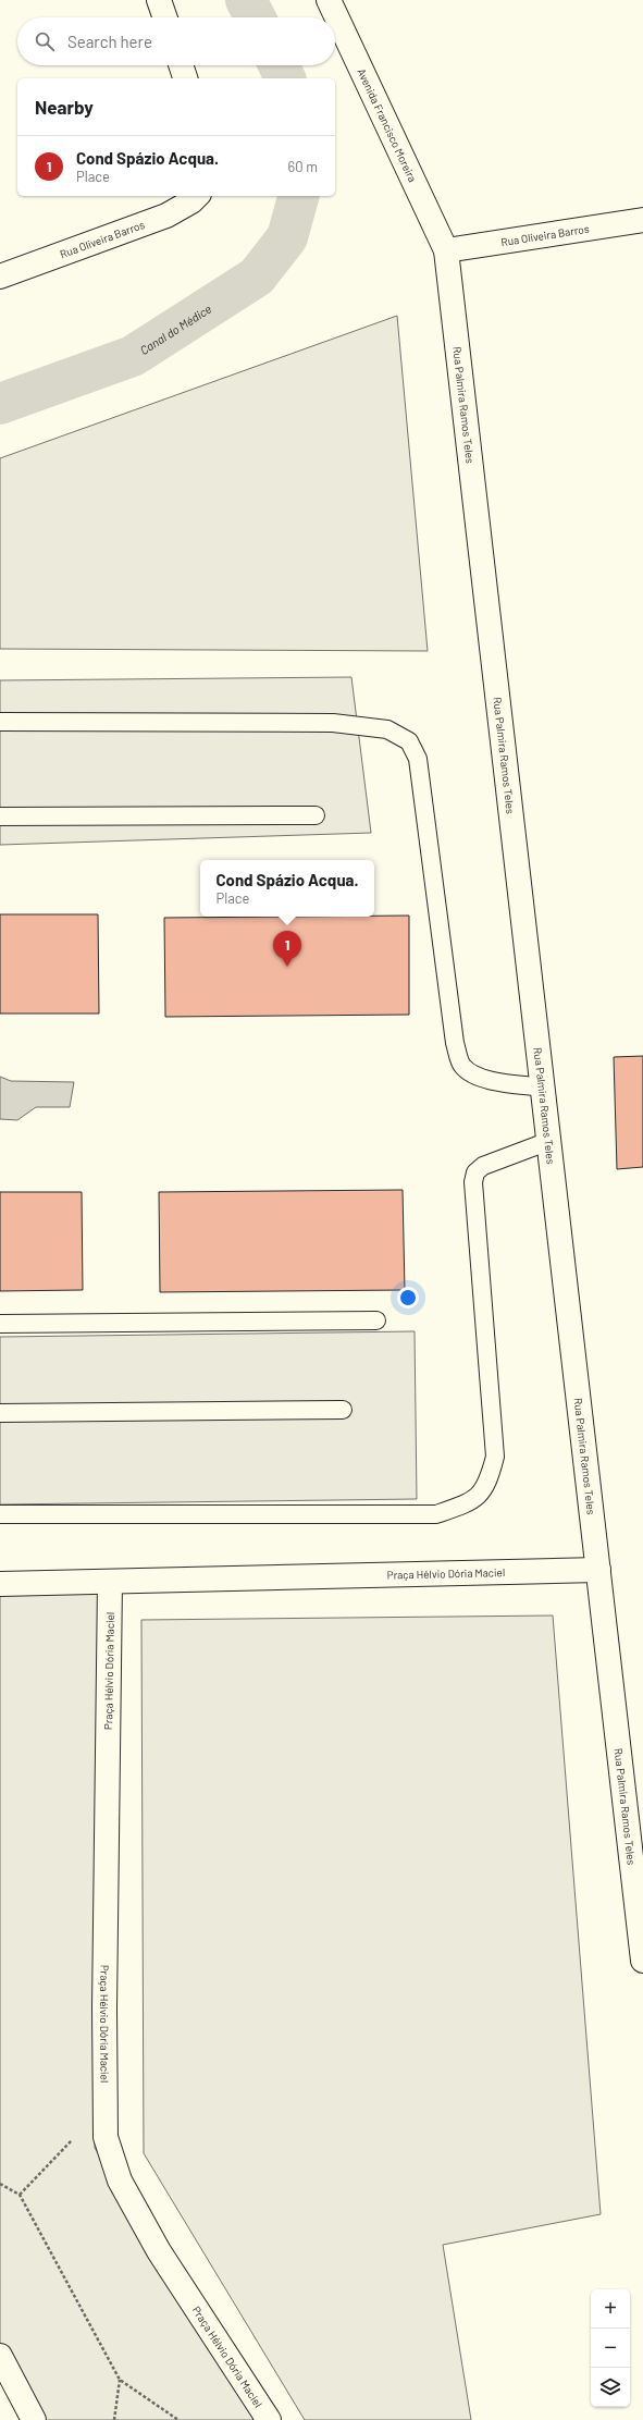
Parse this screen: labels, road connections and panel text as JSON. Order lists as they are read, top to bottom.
{
  "streets": {
    "street": [
      "Avenida Francisco Moreira",
      "Rua Oliveira Barros",
      "Rua Palmira Ramos Teles",
      "Praça Hélvio Dória Maciel"
    ]
  },
  "crossings": [
    ["Avenida Francisco Moreira", "Rua Oliveira Barros"],
    ["Avenida Francisco Moreira", "Rua Palmira Ramos Teles"],
    ["Rua Oliveira Barros", "Rua Palmira Ramos Teles"],
    ["Rua Palmira Ramos Teles", "Praça Hélvio Dória Maciel"]
  ],
  "water": ["Canal do Médice"],
  "page": {
    "search": "Search here",
    "heading": "Nearby",
    "list": [
      {
        "mark": "1",
        "name": "Cond Spázio Acqua.",
        "note": "Place",
        "value": "60 m"
      }
    ],
    "popup": ["Cond Spázio Acqua.", "Place"],
    "pins": "1",
    "map_buttons": ["+", "−"]
  }
}
